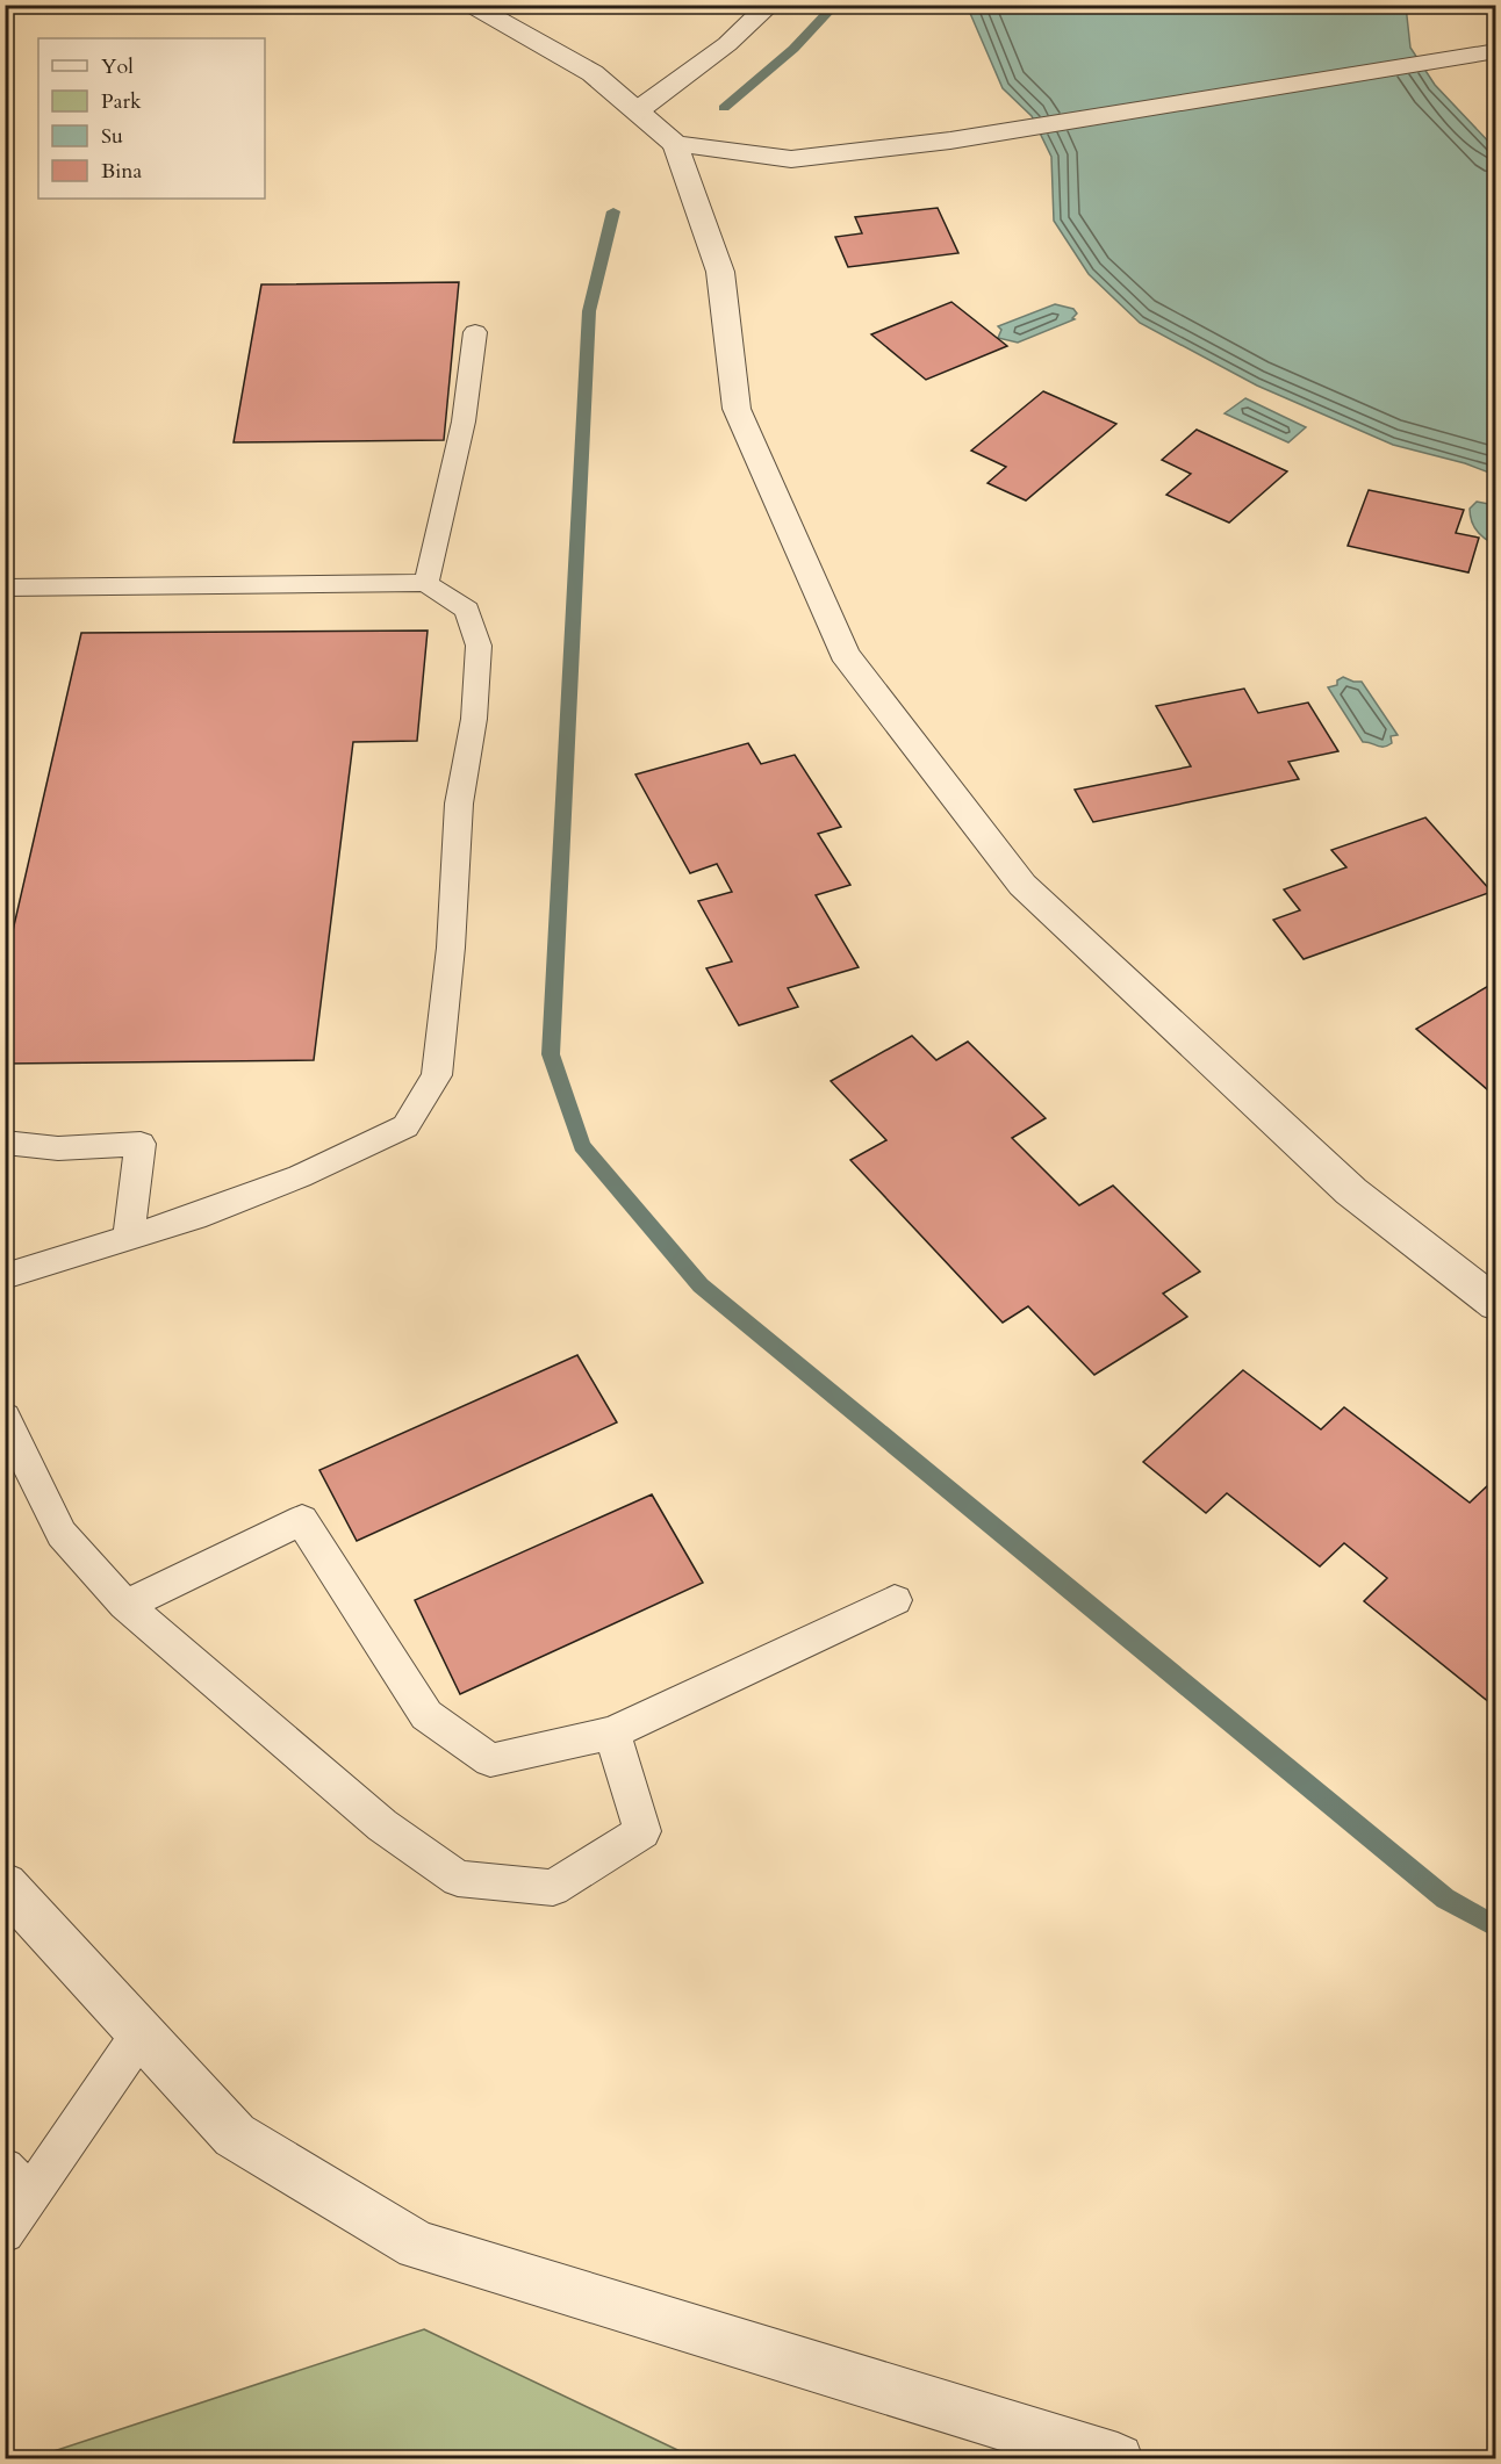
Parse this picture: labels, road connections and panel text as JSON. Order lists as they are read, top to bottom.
{
  "legend": [
    "Yol",
    "Park",
    "Su",
    "Bina"
  ]
}
